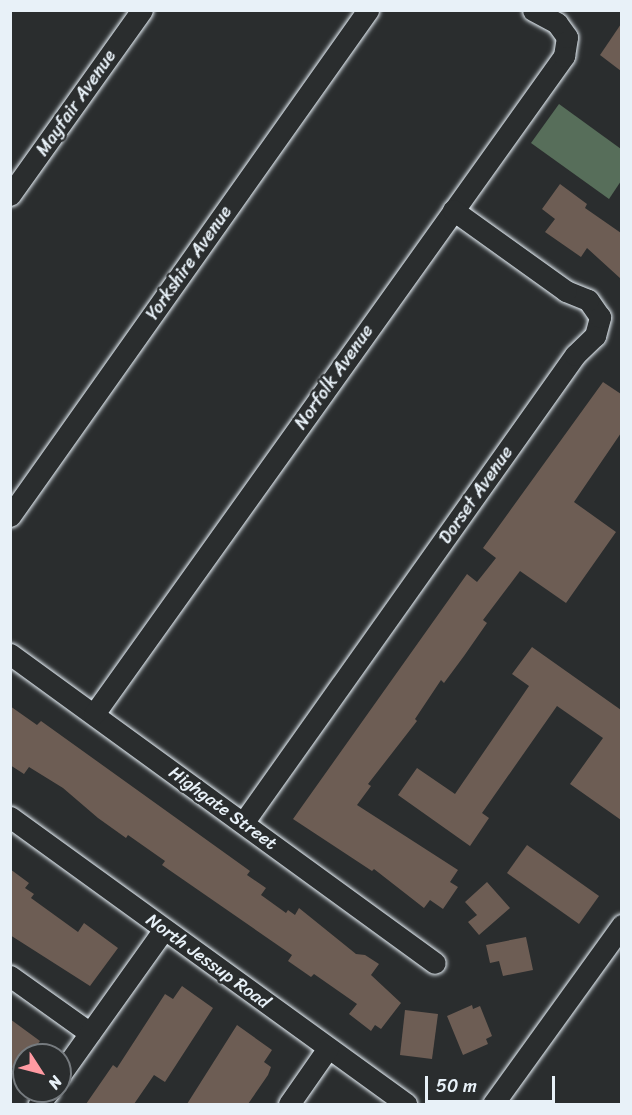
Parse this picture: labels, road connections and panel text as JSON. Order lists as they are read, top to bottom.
{
  "streets": {
    "street": [
      "Mayfair Avenue",
      "Yorkshire Avenue",
      "Norfolk Avenue",
      "Dorset Avenue",
      "Highgate Street",
      "North Jessup Road"
    ]
  },
  "crossings": [
    ["Norfolk Avenue", "Dorset Avenue"],
    ["Norfolk Avenue", "Highgate Street"],
    ["Dorset Avenue", "Highgate Street"]
  ],
  "scale_bar": "50 m",
  "north": "bottom right"
}
